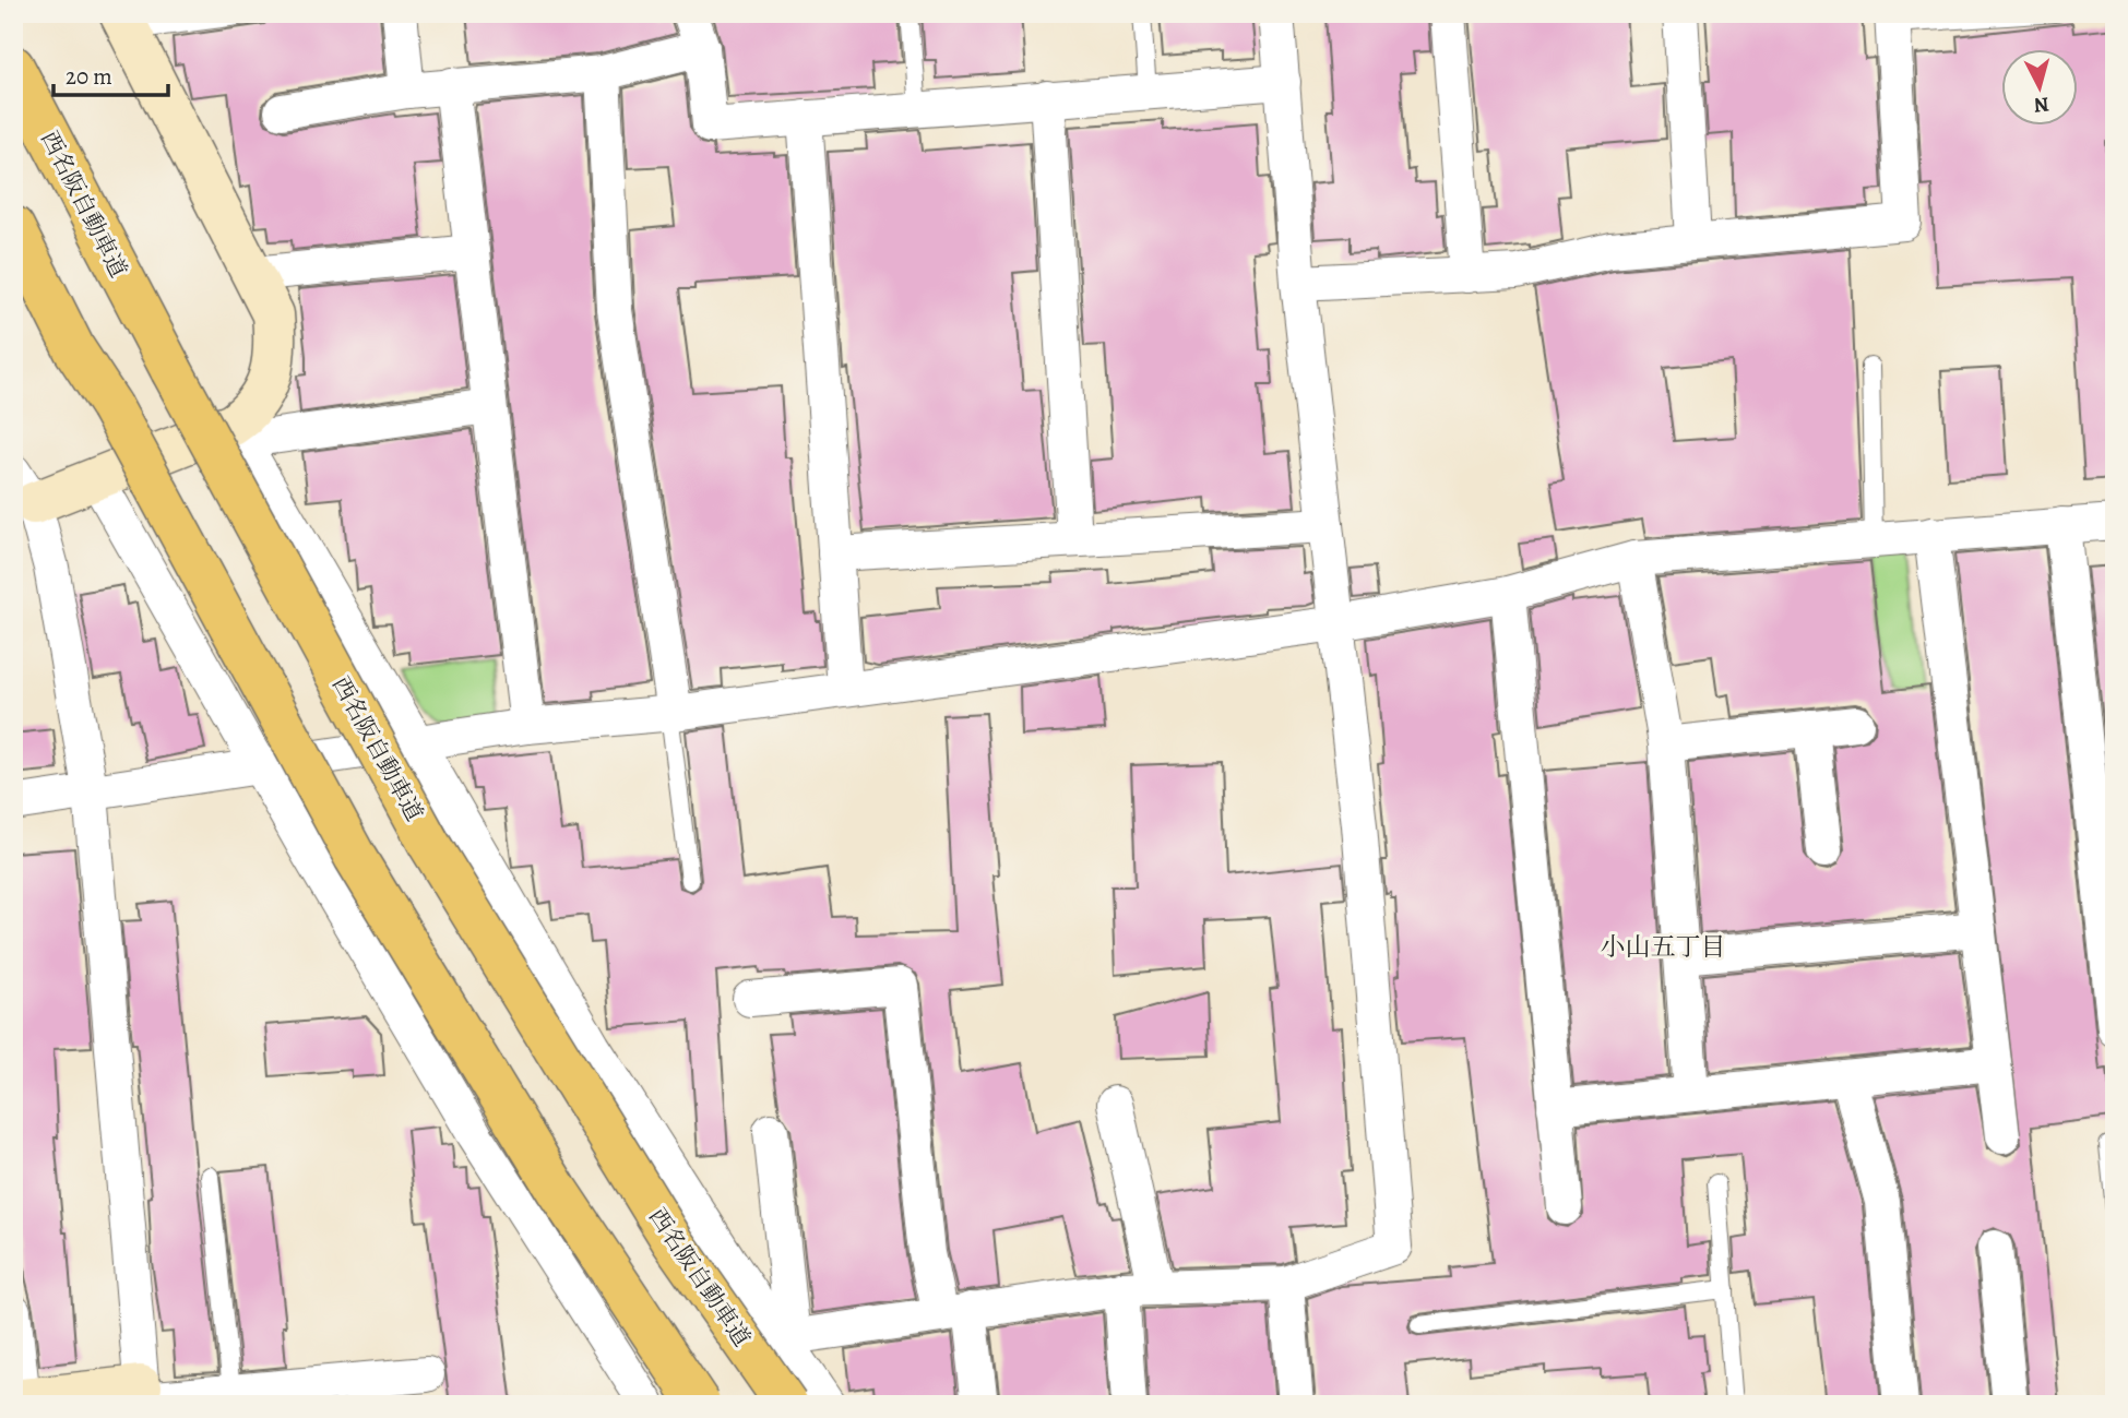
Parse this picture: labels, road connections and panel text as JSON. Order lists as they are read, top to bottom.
{
  "streets": {
    "highway": ["西名阪自動車道"]
  },
  "districts": ["小山五丁目"],
  "scale_bar": "20 m",
  "north": "bottom"
}
